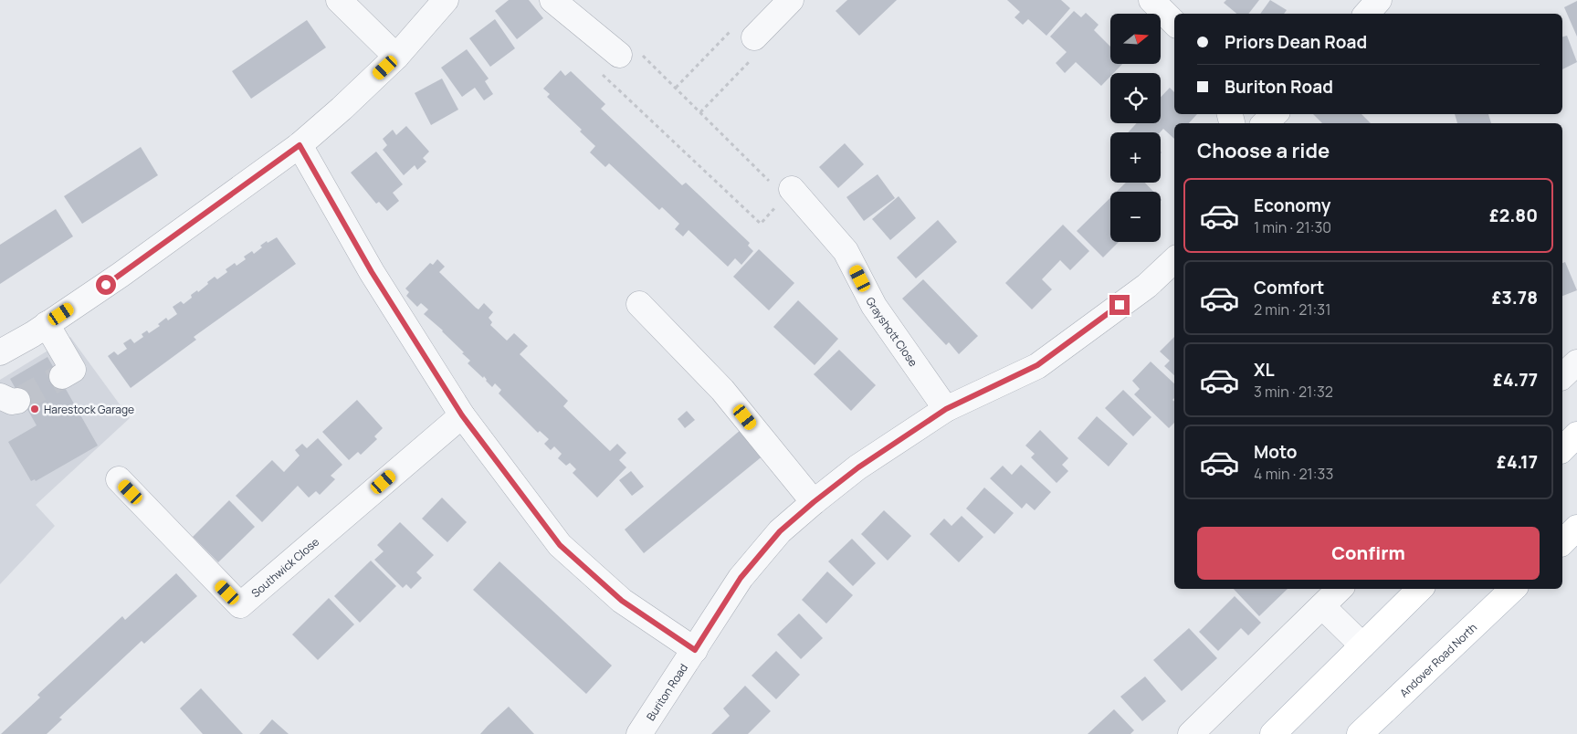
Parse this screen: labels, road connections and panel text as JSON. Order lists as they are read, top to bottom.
{
  "streets": {
    "main road": ["Andover Road North"],
    "street": ["Grayshott Close", "Southwick Close", "Buriton Road"]
  },
  "crossings": [
    ["Grayshott Close", "Buriton Road"]
  ],
  "places": ["Harestock Garage"],
  "north": "right",
  "page": {
    "map_buttons": ["+", "−"],
    "banner": ["Priors Dean Road", "Buriton Road"],
    "heading": "Choose a ride",
    "list": [
      {
        "name": "Economy",
        "note": "1 min · 21:30",
        "value": "£2.80"
      },
      {
        "name": "Comfort",
        "note": "2 min · 21:31",
        "value": "£3.78"
      },
      {
        "name": "XL",
        "note": "3 min · 21:32",
        "value": "£4.77"
      },
      {
        "name": "Moto",
        "note": "4 min · 21:33",
        "value": "£4.17"
      }
    ],
    "buttons": "Confirm"
  }
}
